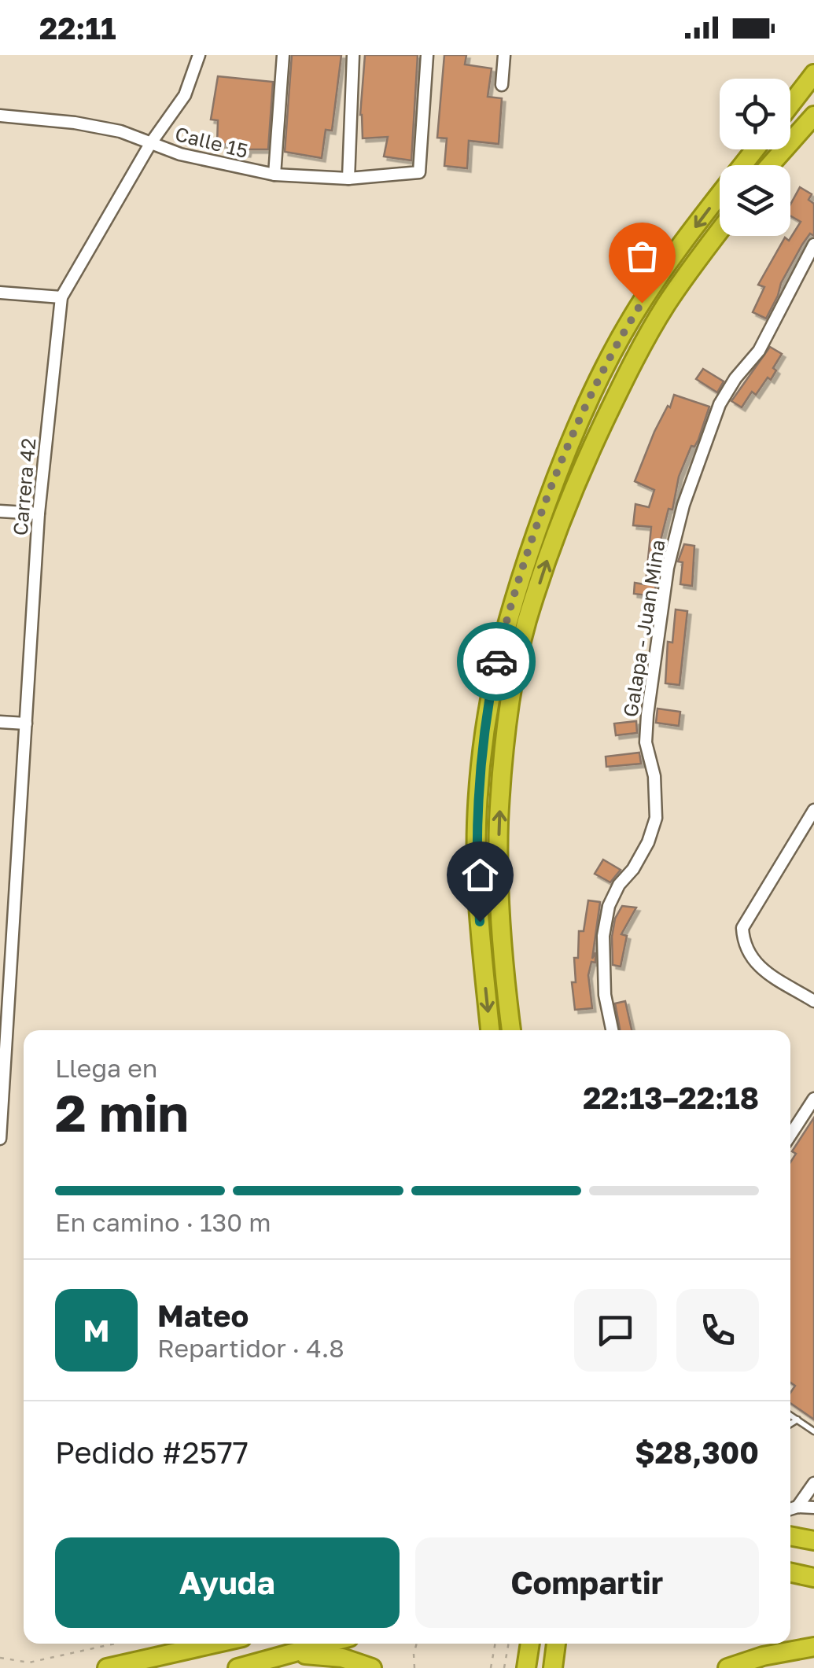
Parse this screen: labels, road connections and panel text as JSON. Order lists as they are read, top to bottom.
{
  "streets": {
    "street": ["Calle 15", "Carrera 42", "Galapa - Juan Mina"]
  },
  "crossings": [
    ["Calle 15", "Carrera 42"]
  ],
  "page": {
    "status": "22:11",
    "heading": ["2 min", "Llega en", "22:13–22:18"],
    "panel": [
      "Mateo",
      "Repartidor · 4.8",
      "Pedido #2577",
      "$28,300"
    ],
    "bar": "En camino · 130 m",
    "round": "M",
    "buttons": ["Ayuda", "Compartir"]
  }
}
